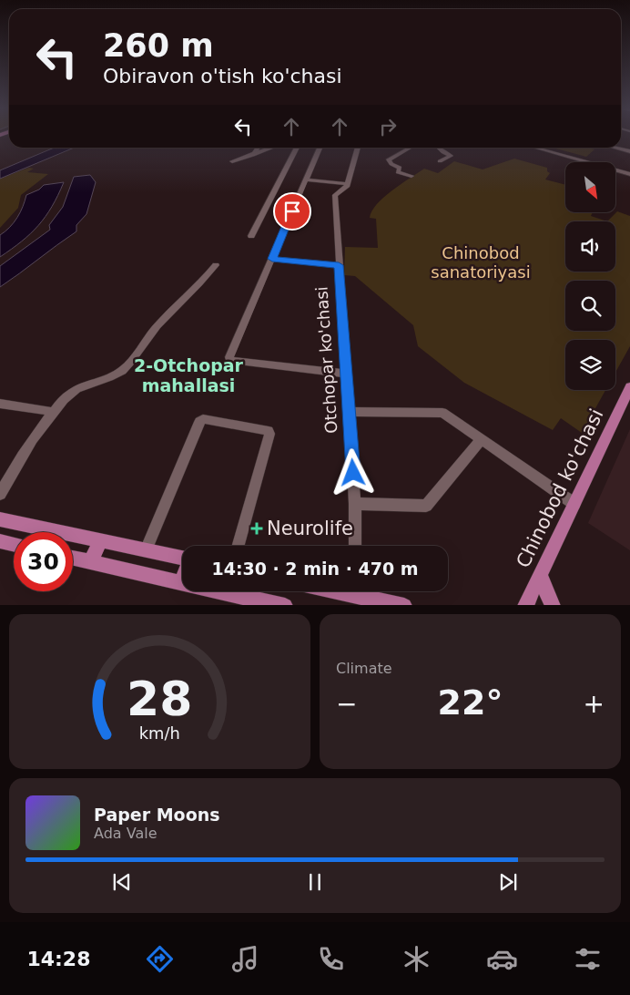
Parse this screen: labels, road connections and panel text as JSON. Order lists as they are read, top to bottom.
{
  "streets": {
    "main road": ["Chinobod ko'chasi"],
    "street": ["Otchopar ko'chasi"]
  },
  "districts": ["2-Otchopar mahallasi"],
  "parks": ["Chinobod sanatoriyasi"],
  "places": {
    "health": ["Neurolife"]
  },
  "north": "bottom right",
  "page": {
    "turn": ["260 m", "Obiravon o'tish ko'chasi"],
    "limit": "30",
    "trip": "14:30 · 2 min · 470 m",
    "tile": "Climate",
    "heat": ["−", "22°", "+"],
    "song": ["Paper Moons", "Ada Vale"],
    "tabs": "14:28",
    "gauge": ["28", "km/h"]
  }
}
